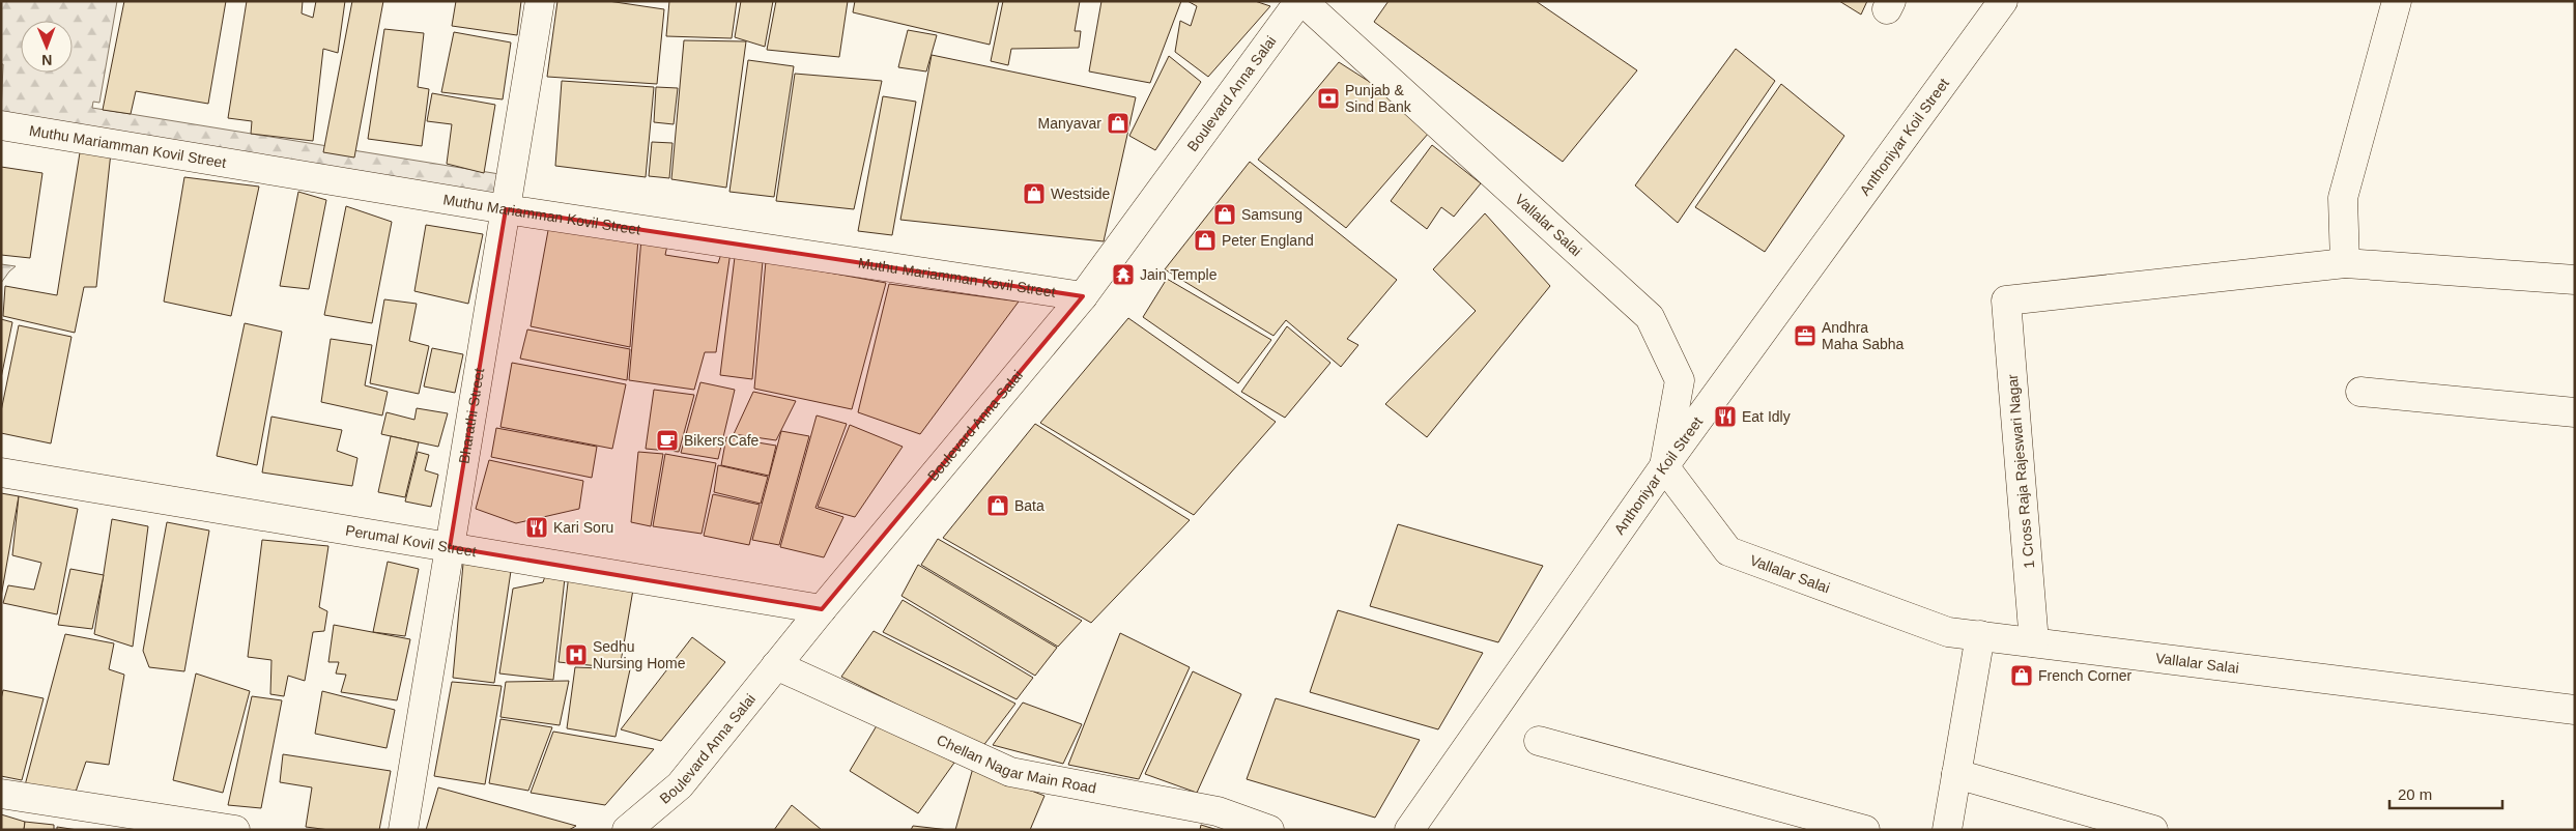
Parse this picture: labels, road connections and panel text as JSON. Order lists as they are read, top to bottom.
{
  "streets": {
    "street": [
      "Boulevard Anna Salai",
      "Anthoniyar Koil Street",
      "Muthu Mariamman Kovil Street",
      "Vallalar Salai",
      "Bharathi Street",
      "1 Cross Raja Rajeswari Nagar",
      "Perumal Kovil Street",
      "Chellan Nagar Main Road"
    ]
  },
  "crossings": [
    ["Boulevard Anna Salai", "Muthu Mariamman Kovil Street"],
    ["Boulevard Anna Salai", "Vallalar Salai"],
    ["Boulevard Anna Salai", "Perumal Kovil Street"],
    ["Boulevard Anna Salai", "Chellan Nagar Main Road"],
    ["Anthoniyar Koil Street", "Vallalar Salai"],
    ["Muthu Mariamman Kovil Street", "Bharathi Street"],
    ["Vallalar Salai", "1 Cross Raja Rajeswari Nagar"],
    ["Bharathi Street", "Perumal Kovil Street"]
  ],
  "places": {
    "bank": ["Punjab & Sind Bank"],
    "shop": [
      "Manyavar",
      "Westside",
      "Samsung",
      "Peter England",
      "Bata",
      "French Corner"
    ],
    "temple": ["Jain Temple"],
    "office": ["Andhra Maha Sabha"],
    "restaurant": ["Eat Idly", "Kari Soru"],
    "cafe": ["Bikers Cafe"],
    "hospital": ["Sedhu Nursing Home"]
  },
  "scale_bar": "20 m",
  "north": "bottom"
}
